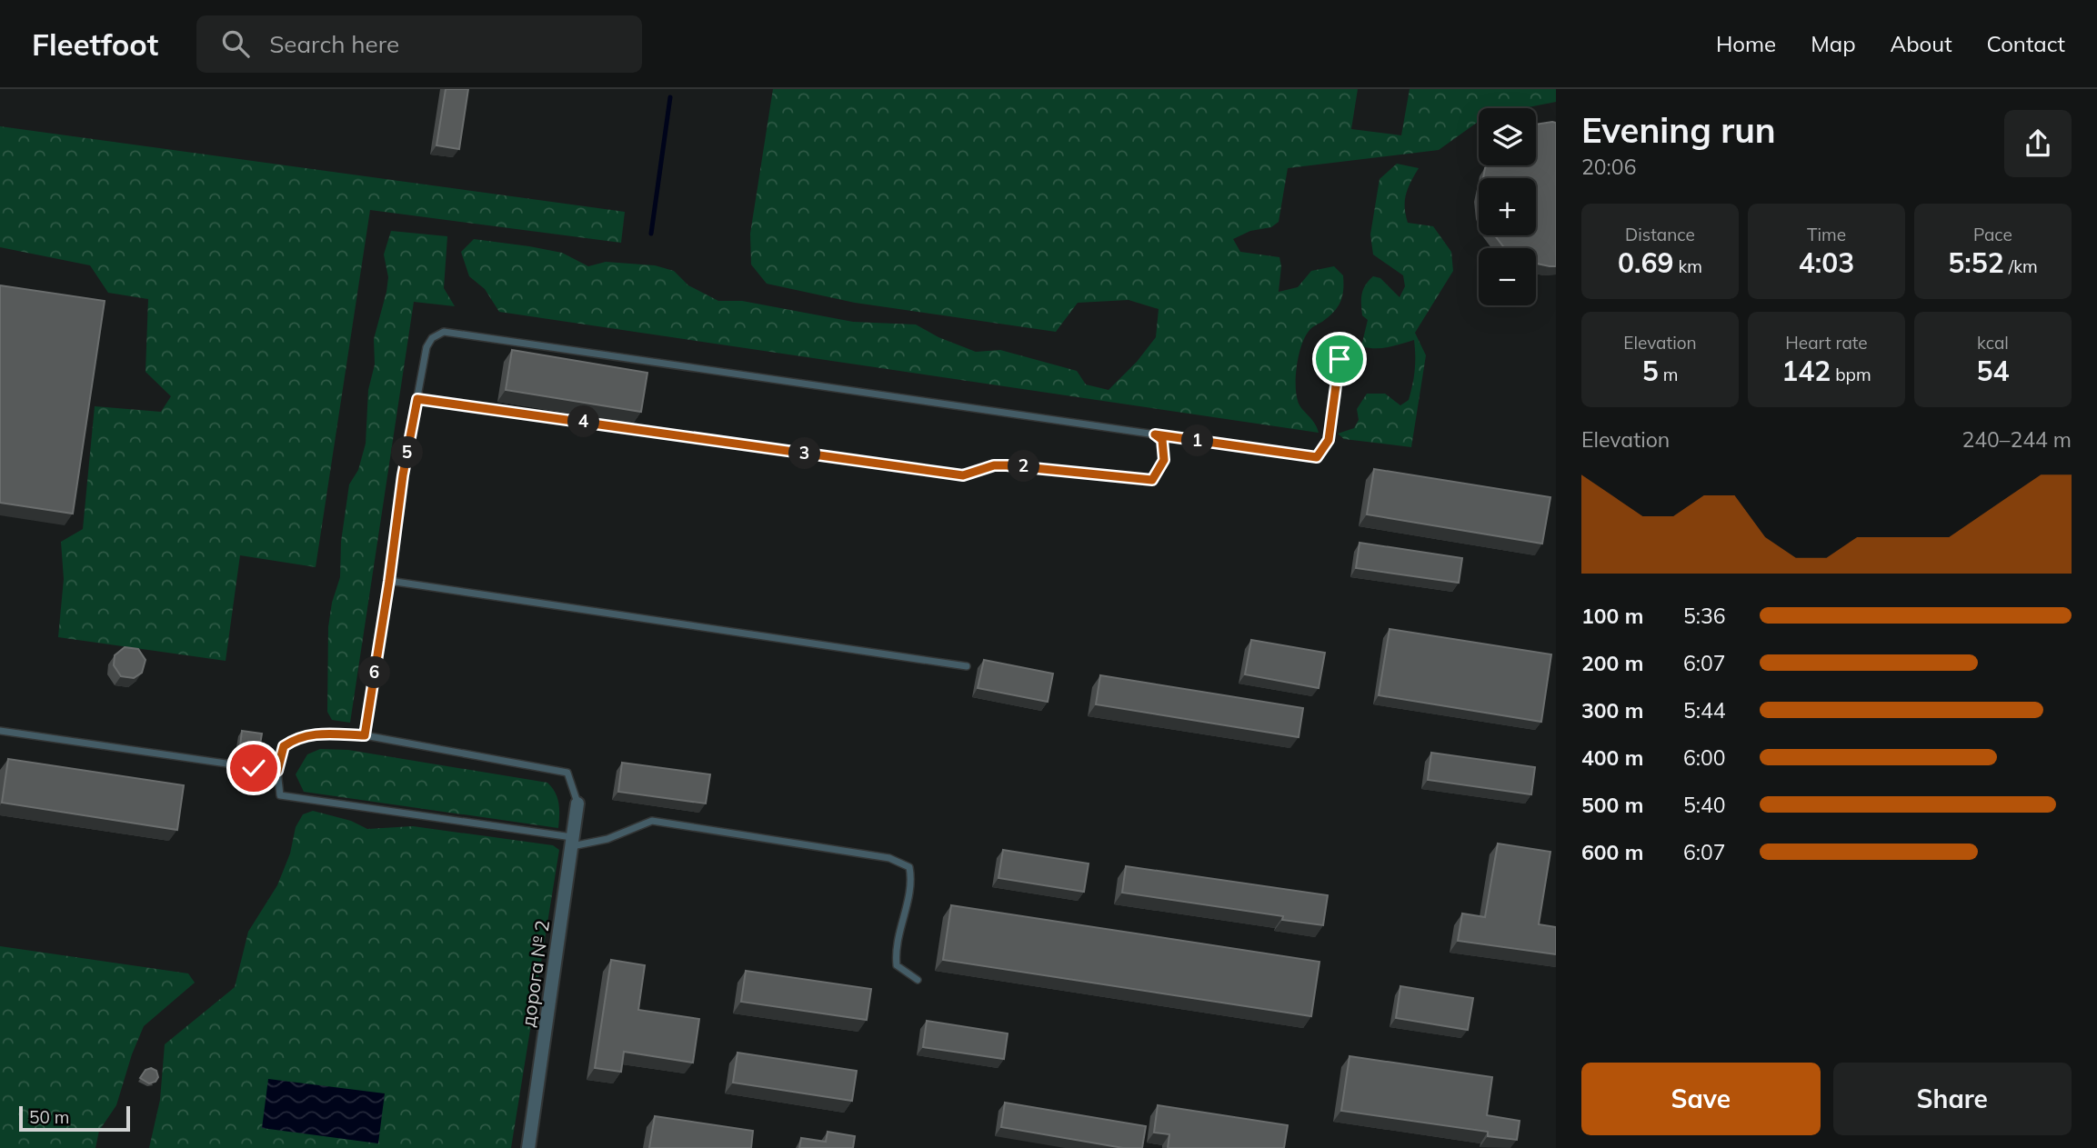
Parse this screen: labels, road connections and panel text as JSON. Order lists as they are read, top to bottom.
{
  "streets": {
    "street": ["дорога № 2"]
  },
  "scale_bar": "50 m",
  "page": {
    "header": "Fleetfoot",
    "search": "Search here",
    "nav": [
      "Home",
      "Map",
      "About",
      "Contact"
    ],
    "heading": ["Evening run", "20:06"],
    "map_buttons": ["+", "−"],
    "stats": [
      ["Distance", "0.69 km"],
      ["Time", "4:03"],
      ["Pace", "5:52 /km"],
      ["Elevation", "5 m"],
      ["Heart rate", "142 bpm"],
      ["kcal", "54"]
    ],
    "pins": [
      "4",
      "1",
      "5",
      "3",
      "2",
      "6"
    ],
    "chart": ["Elevation", "240–244 m"],
    "list": [
      {
        "name": "100 m",
        "note": "5:36"
      },
      {
        "name": "200 m",
        "note": "6:07"
      },
      {
        "name": "300 m",
        "note": "5:44"
      },
      {
        "name": "400 m",
        "note": "6:00"
      },
      {
        "name": "500 m",
        "note": "5:40"
      },
      {
        "name": "600 m",
        "note": "6:07"
      }
    ],
    "buttons": ["Save", "Share"],
    "scale": "50 m"
  }
}
